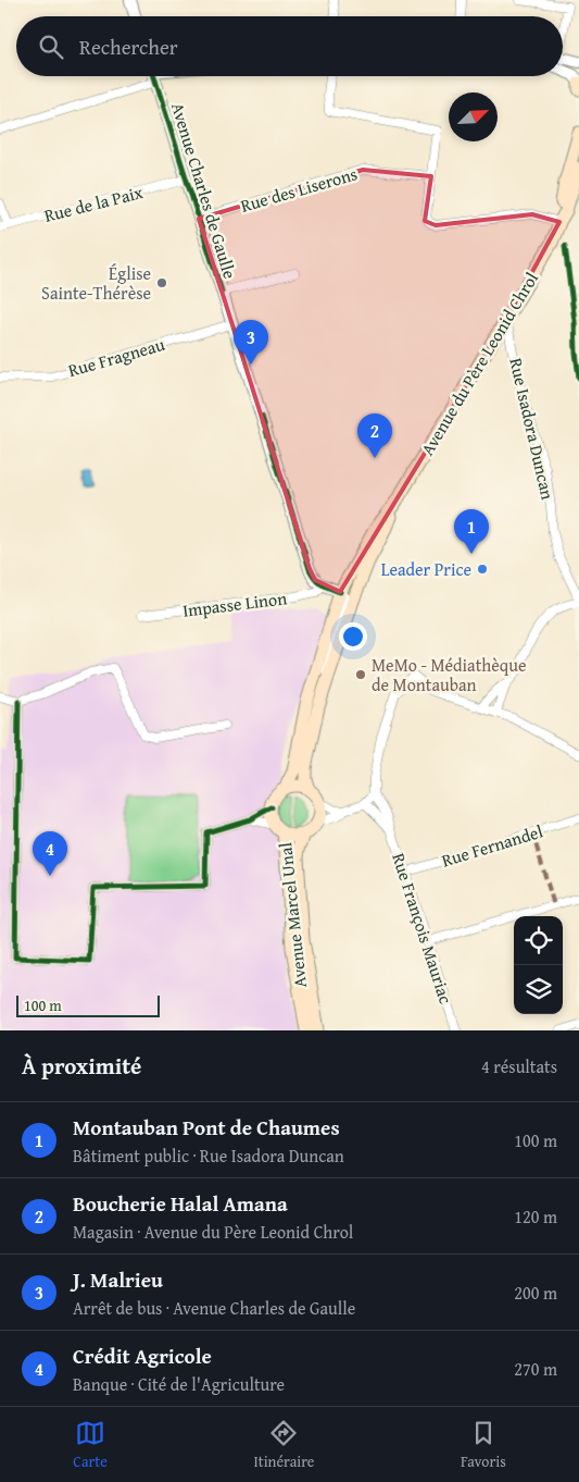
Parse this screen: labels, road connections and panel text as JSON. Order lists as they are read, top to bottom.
{
  "streets": {
    "main road": ["Avenue du Père Leonid Chrol", "Avenue Marcel Unal"],
    "street": [
      "Rue des Liserons",
      "Avenue Charles de Gaulle",
      "Rue de la Paix",
      "Rue Fragneau",
      "Rue Isadora Duncan",
      "Impasse Linon",
      "Rue Fernandel",
      "Rue François Mauriac"
    ]
  },
  "crossings": [
    ["Rue des Liserons", "Avenue Charles de Gaulle"],
    ["Avenue Charles de Gaulle", "Rue de la Paix"],
    ["Avenue Charles de Gaulle", "Rue Fragneau"],
    ["Avenue Charles de Gaulle", "Impasse Linon"],
    ["Avenue du Père Leonid Chrol", "Rue Isadora Duncan"],
    ["Rue Fernandel", "Rue François Mauriac"]
  ],
  "places": ["Église Sainte-Thérèse", "Leader Price", "MeMo - Médiathèque de Montauban"],
  "scale_bar": "100 m",
  "north": "top right",
  "page": {
    "search": "Rechercher",
    "pins": [
      "3",
      "2",
      "1",
      "4"
    ],
    "scale": "100 m",
    "heading": ["À proximité", "4 résultats"],
    "list": [
      {
        "mark": "1",
        "name": "Montauban Pont de Chaumes",
        "note": "Bâtiment public · Rue Isadora Duncan",
        "value": "100 m"
      },
      {
        "mark": "2",
        "name": "Boucherie Halal Amana",
        "note": "Magasin · Avenue du Père Leonid Chrol",
        "value": "120 m"
      },
      {
        "mark": "3",
        "name": "J. Malrieu",
        "note": "Arrêt de bus · Avenue Charles de Gaulle",
        "value": "200 m"
      },
      {
        "mark": "4",
        "name": "Crédit Agricole",
        "note": "Banque · Cité de l'Agriculture",
        "value": "270 m"
      }
    ],
    "nav": ["Carte", "Itinéraire", "Favoris"]
  }
}
